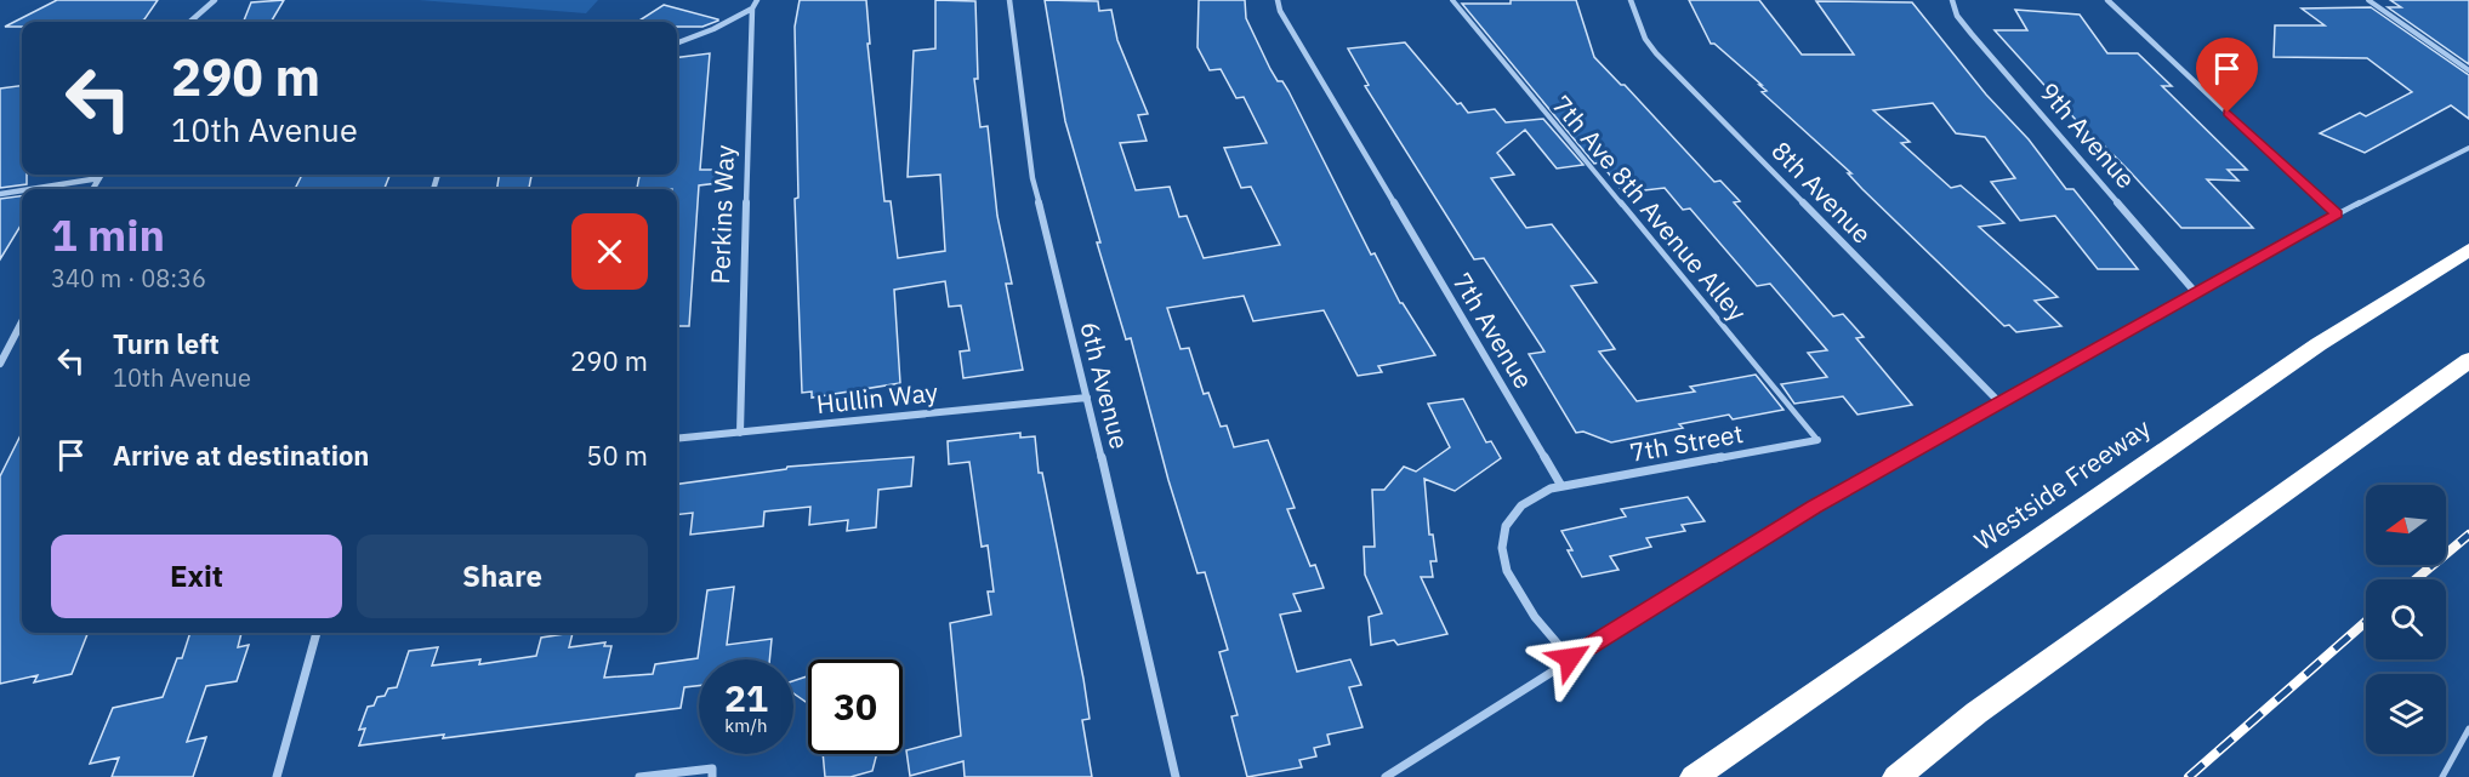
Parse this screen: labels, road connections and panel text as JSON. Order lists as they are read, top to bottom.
{
  "streets": {
    "highway": ["Westside Freeway"],
    "street": [
      "9th Avenue",
      "8th Avenue",
      "Perkins Way",
      "7th Avenue",
      "6th Avenue",
      "Hullin Way",
      "7th Street"
    ],
    "lane": ["7th Ave 8th Avenue Alley"]
  },
  "crossings": [
    ["7th Ave 8th Avenue Alley", "7th Street"],
    ["Perkins Way", "Hullin Way"],
    ["7th Avenue", "7th Street"],
    ["6th Avenue", "Hullin Way"]
  ],
  "north": "left",
  "page": {
    "turn": ["290 m", "10th Avenue"],
    "heading": ["1 min", "340 m · 08:36"],
    "list": [
      {
        "name": "Turn left",
        "note": "10th Avenue",
        "value": "290 m"
      },
      {
        "name": "Arrive at destination",
        "value": "50 m"
      }
    ],
    "buttons": ["Exit", "Share"],
    "speed": "21 km/h",
    "limit": "30"
  }
}
